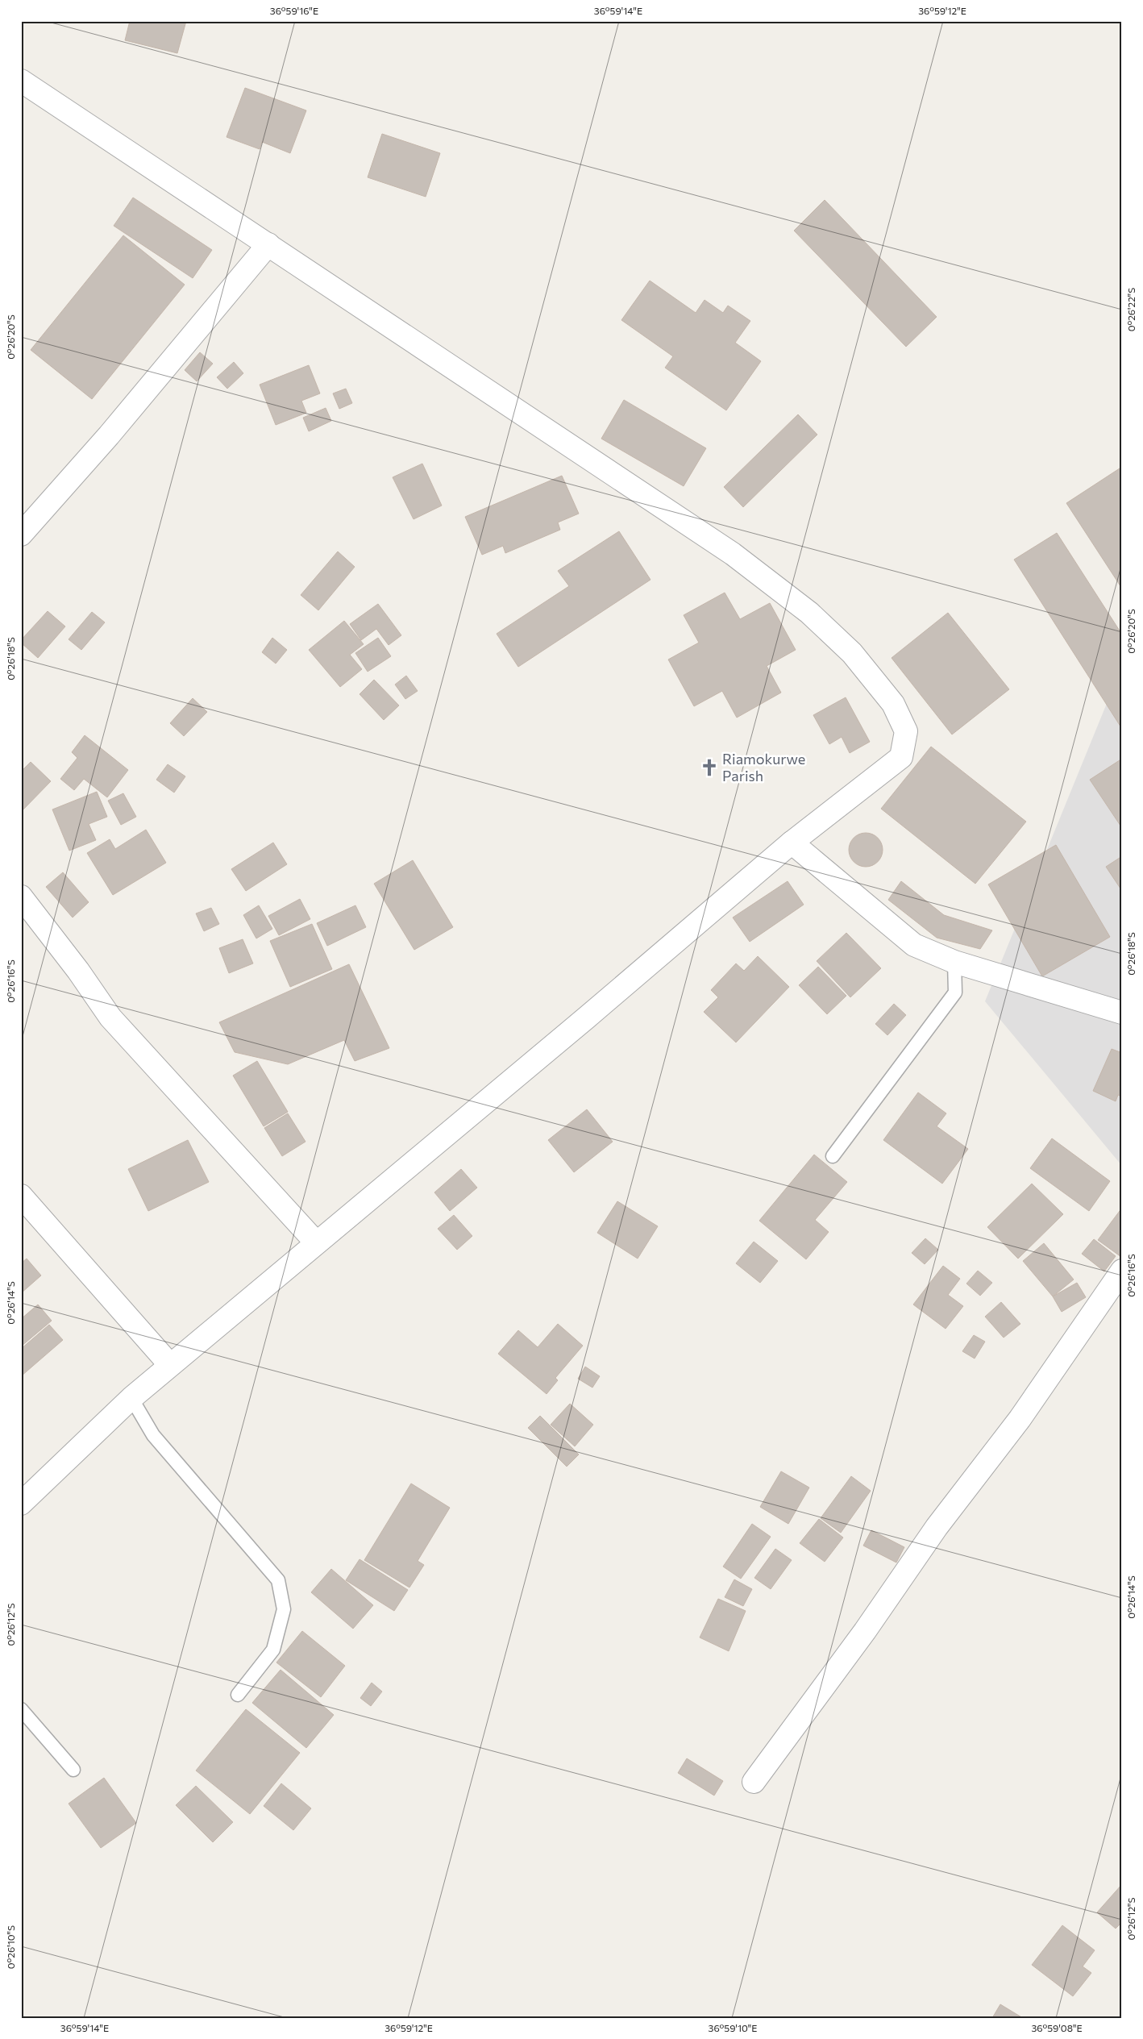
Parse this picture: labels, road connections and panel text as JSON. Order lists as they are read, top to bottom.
{
  "places": {
    "church": ["Riamokurwe Parish"]
  },
  "coordinates": [
    "36°59'16\"E",
    "36°59'14\"E",
    "36°59'12\"E",
    "0°26'22\"S",
    "0°26'20\"S",
    "0°26'18\"S",
    "0°26'16\"S",
    "0°26'14\"S",
    "0°26'12\"S",
    "0°26'10\"S",
    "36°59'10\"E",
    "36°59'08\"E"
  ]
}
